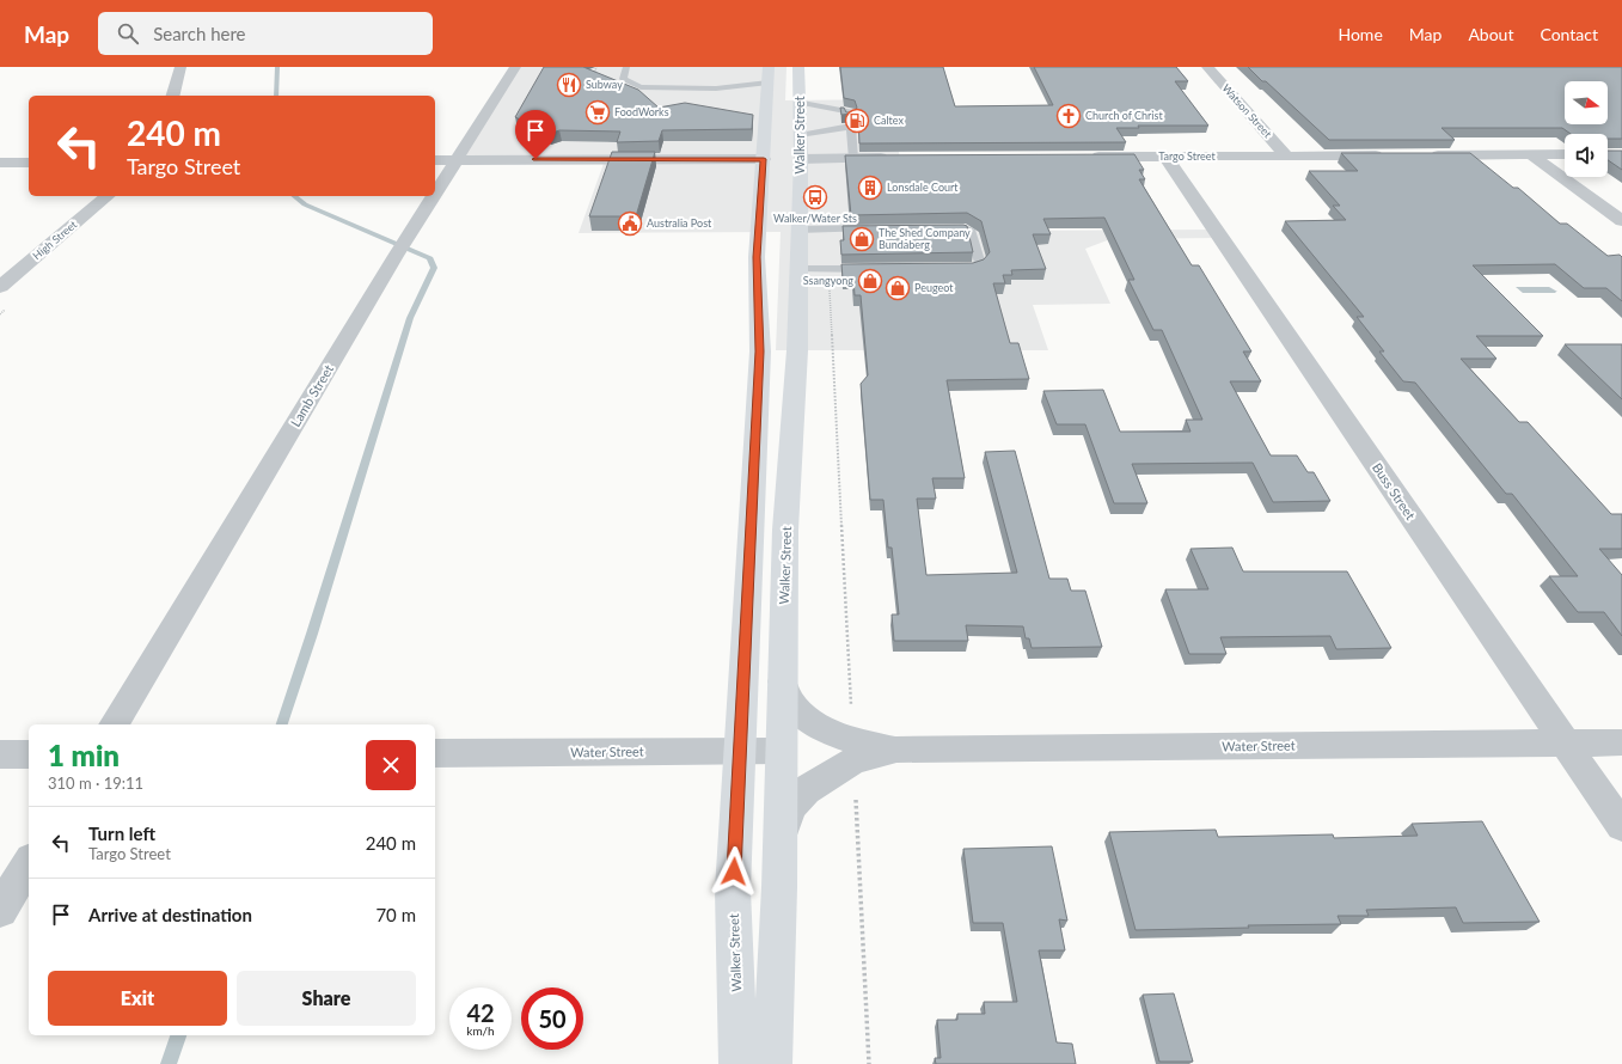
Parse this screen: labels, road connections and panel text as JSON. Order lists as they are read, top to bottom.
{
  "streets": {
    "main road": ["Walker Street"],
    "street": [
      "Watson Street",
      "Targo Street",
      "High Street",
      "Lamb Street",
      "Buss Street",
      "Water Street"
    ]
  },
  "crossings": [
    ["Watson Street", "Targo Street"],
    ["Walker Street", "Water Street"],
    ["Targo Street", "Buss Street"],
    ["Buss Street", "Water Street"]
  ],
  "places": {
    "restaurant": ["Subway"],
    "supermarket": ["FoodWorks"],
    "church": ["Church of Christ"],
    "fuel station": ["Caltex"],
    "building": ["Lonsdale Court"],
    "bus stop": ["Walker/Water Sts"],
    "public building": ["Australia Post"],
    "shop": ["The Shed Company Bundaberg", "Ssangyong", "Peugeot"]
  },
  "north": "right",
  "page": {
    "header": "Map",
    "search": "Search here",
    "nav": [
      "Home",
      "Map",
      "About",
      "Contact"
    ],
    "turn": ["240 m", "Targo Street"],
    "heading": ["1 min", "310 m · 19:11"],
    "list": [
      {
        "name": "Turn left",
        "note": "Targo Street",
        "value": "240 m"
      },
      {
        "name": "Arrive at destination",
        "value": "70 m"
      }
    ],
    "buttons": ["Exit", "Share"],
    "speed": "42 km/h",
    "limit": "50"
  }
}
